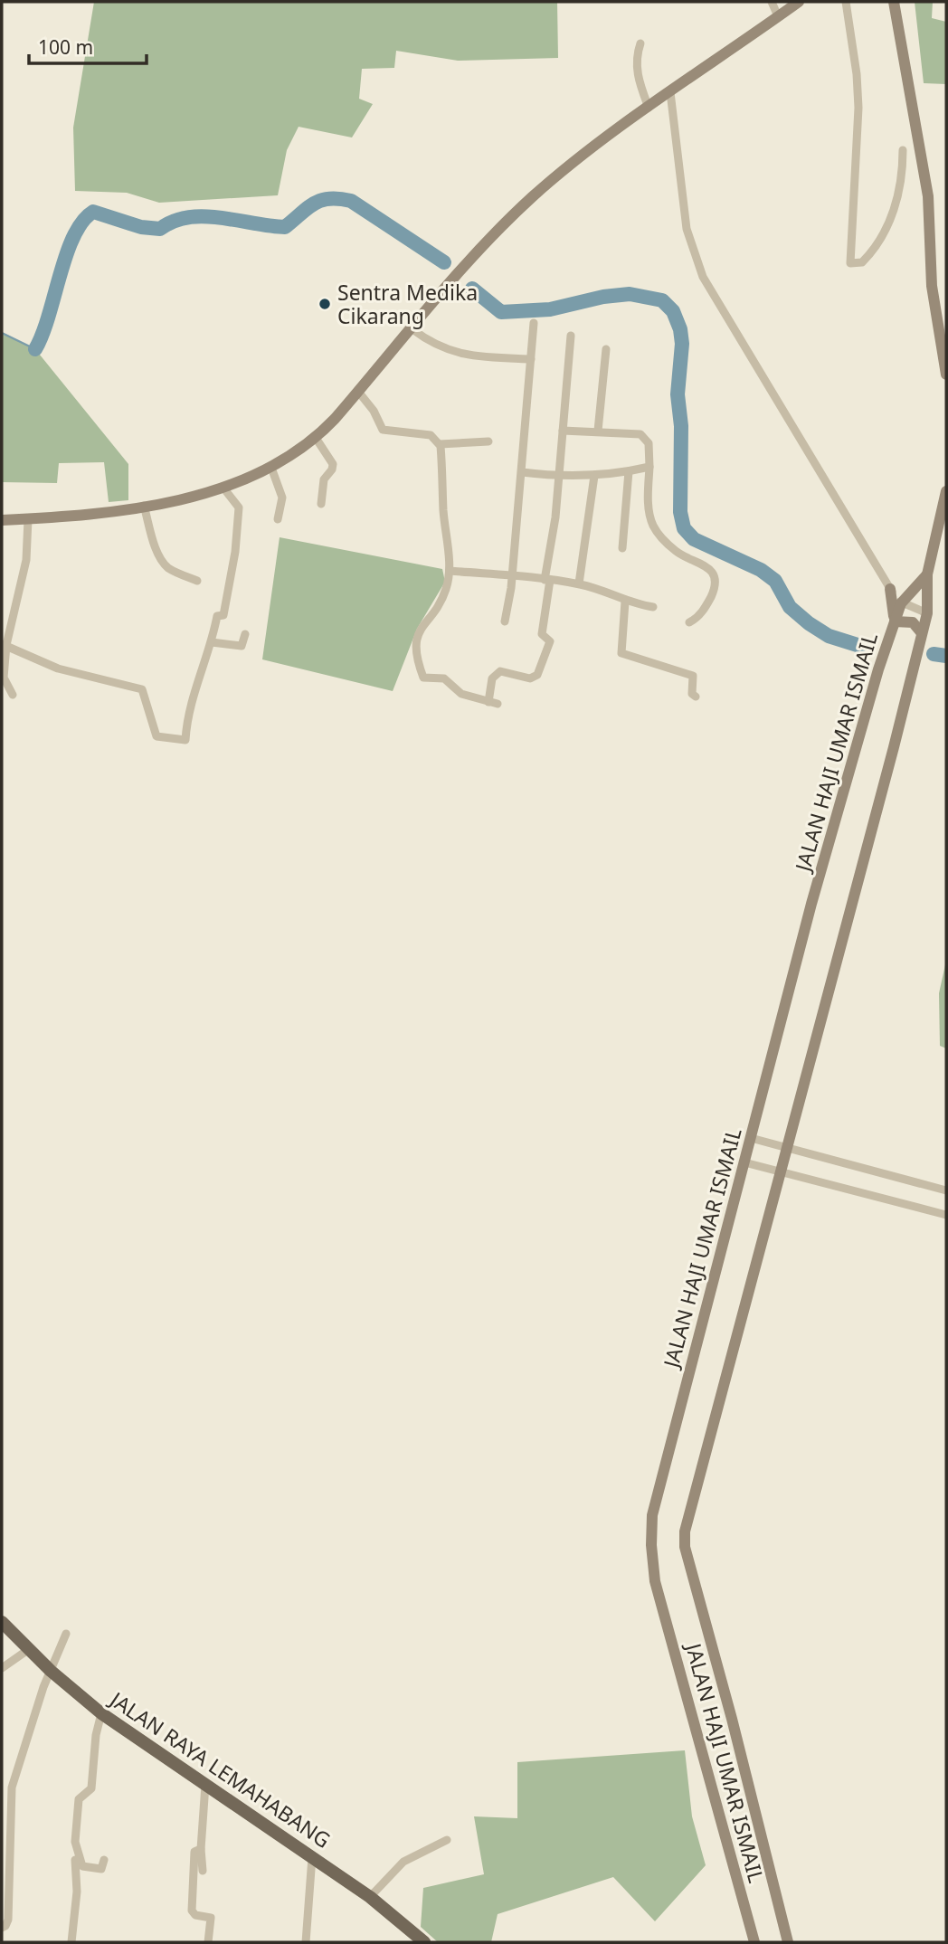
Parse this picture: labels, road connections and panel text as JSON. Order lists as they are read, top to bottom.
{
  "streets": {
    "main road": ["JALAN HAJI UMAR ISMAIL", "JALAN RAYA LEMAHABANG"]
  },
  "places": ["Sentra Medika Cikarang"],
  "scale_bar": "100 m"
}
